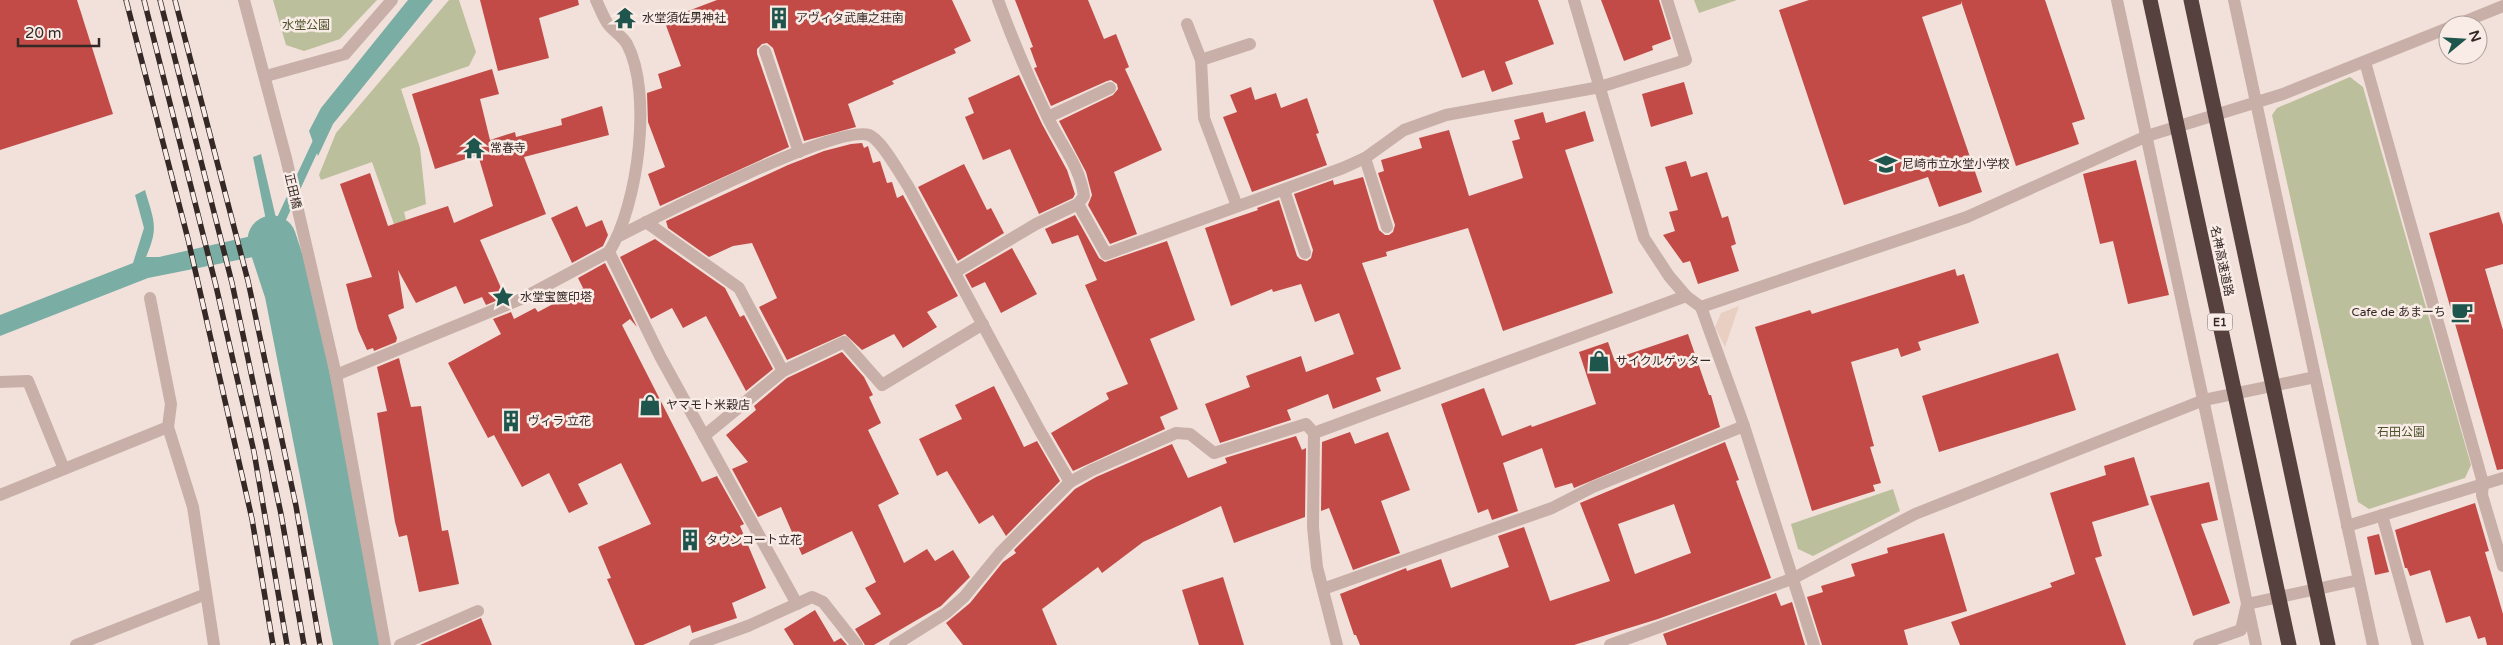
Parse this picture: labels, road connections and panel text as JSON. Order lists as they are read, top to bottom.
{
  "streets": {
    "highway": ["名神高速道路", "E1"],
    "street": ["正田橋"]
  },
  "parks": ["水堂公園", "石田公園"],
  "places": {
    "temple": ["水堂須佐男神社", "常春寺"],
    "building": ["アヴィタ武庫之荘南", "ヴィラ 立花", "タウンコート立花"],
    "school or university": ["尼崎市立水堂小学校"],
    "place": ["水堂宝篋印塔"],
    "cafe": ["Cafe de あまーち"],
    "shop": ["サイクルゲッター", "ヤマモト米穀店"]
  },
  "scale_bar": "20 m",
  "north": "right"
}
